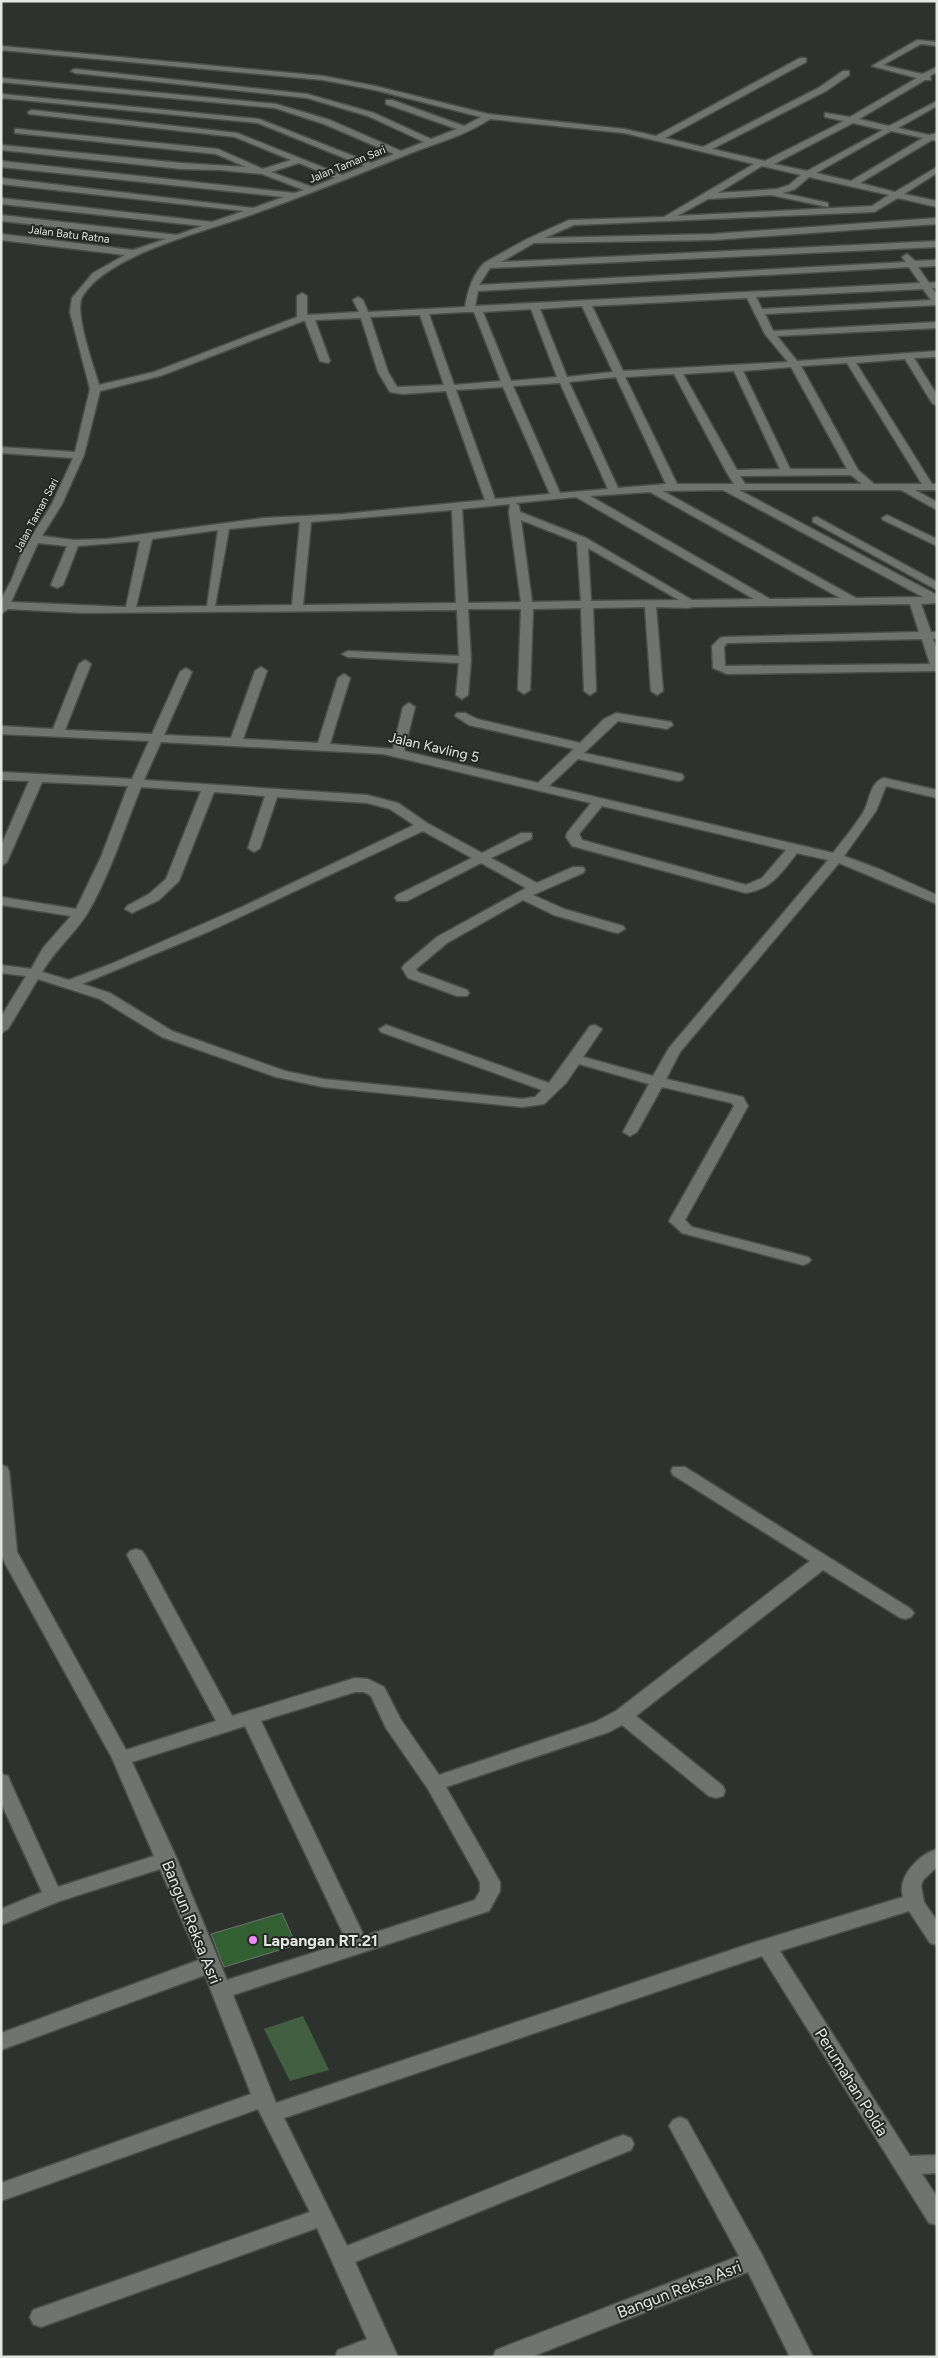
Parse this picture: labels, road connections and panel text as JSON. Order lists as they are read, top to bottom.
{
  "streets": {
    "street": [
      "Jalan Taman Sari",
      "Jalan Batu Ratna",
      "Jalan Kavling 5",
      "Bangun Reksa Asri",
      "Perumahan Polda"
    ]
  },
  "crossings": [
    ["Jalan Taman Sari", "Jalan Batu Ratna"]
  ],
  "places": ["Lapangan RT.21"]
}
